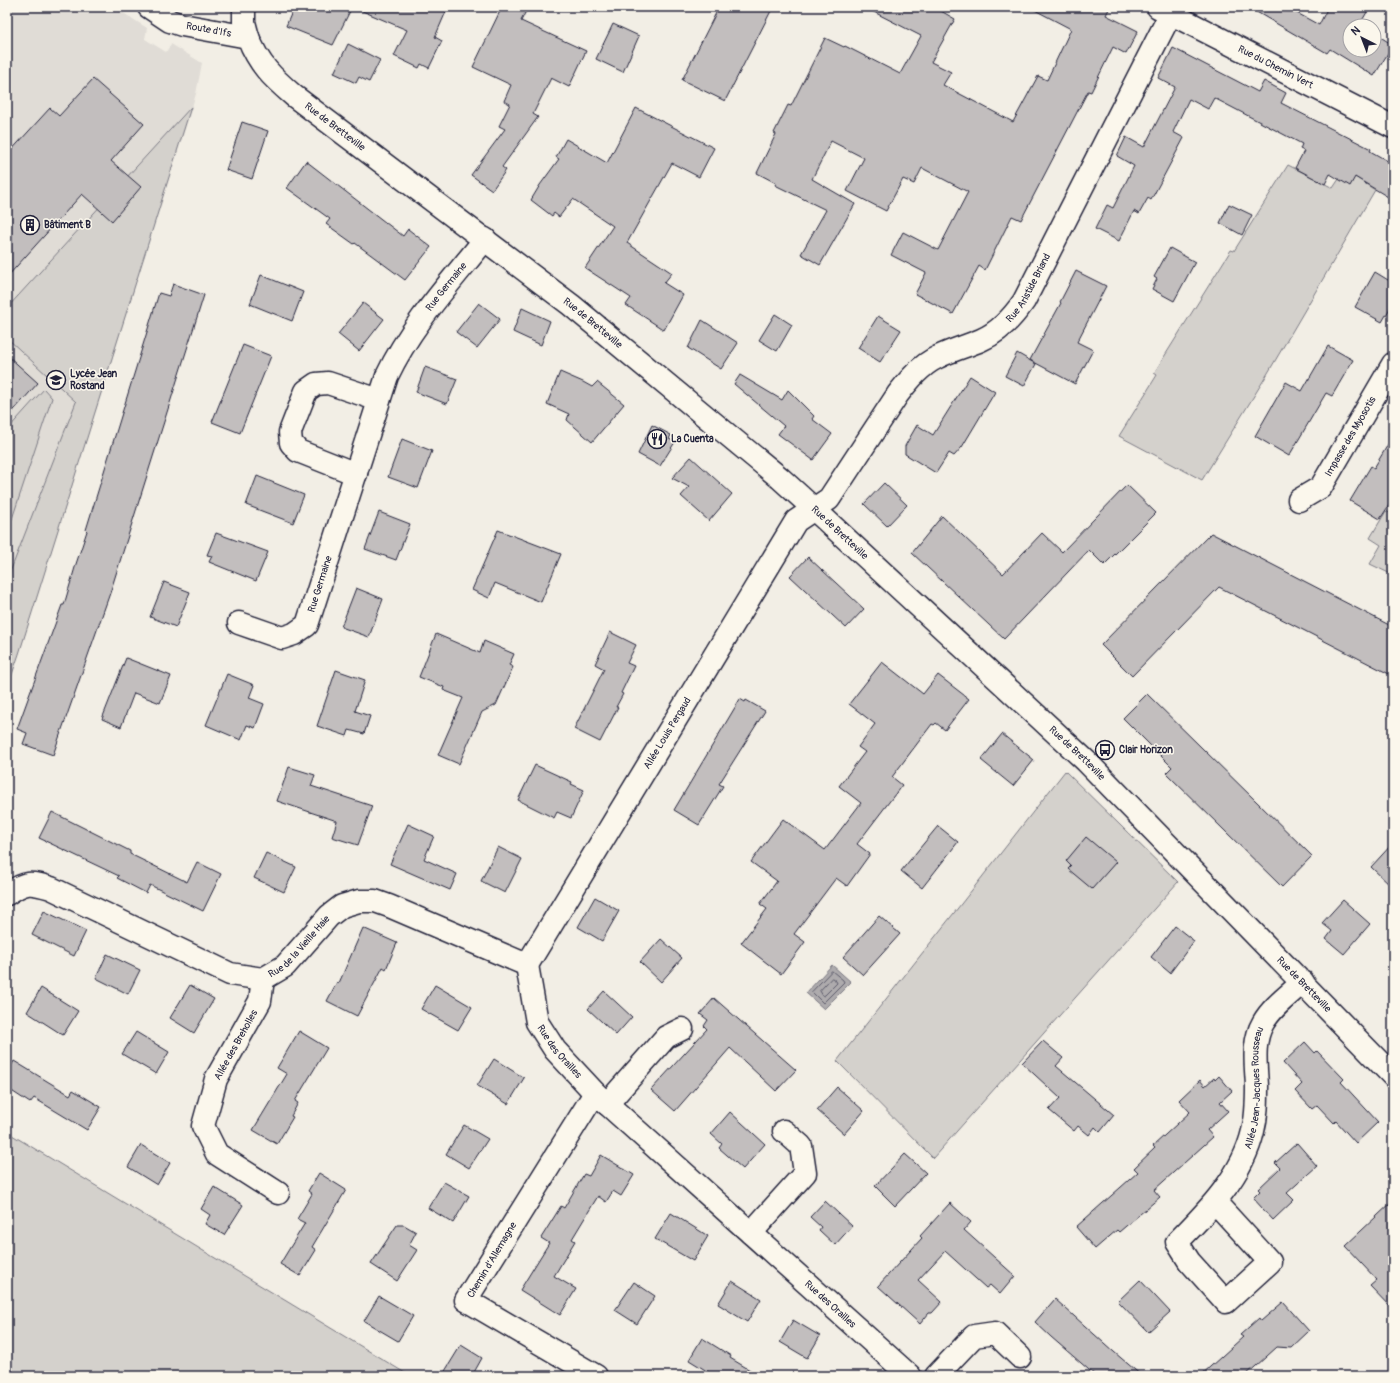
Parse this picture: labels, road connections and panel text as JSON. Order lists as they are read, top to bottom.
{
  "streets": {
    "street": [
      "Route d'Ifs",
      "Rue du Chemin Vert",
      "Rue de Bretteville",
      "Rue Germaine",
      "Rue Aristide Briand",
      "Impasse des Myosotis",
      "Allée Louis Pergaud",
      "Rue de la Vieille Haie",
      "Allée des Breholles",
      "Rue des Orailles",
      "Allée Jean-Jacques Rousseau",
      "Chemin d'Allemagne"
    ]
  },
  "crossings": [
    ["Route d'Ifs", "Rue de Bretteville"],
    ["Rue du Chemin Vert", "Rue Aristide Briand"],
    ["Rue de Bretteville", "Rue Germaine"],
    ["Rue de Bretteville", "Rue Aristide Briand"],
    ["Rue de Bretteville", "Allée Louis Pergaud"],
    ["Rue de Bretteville", "Allée Jean-Jacques Rousseau"],
    ["Rue Aristide Briand", "Allée Louis Pergaud"],
    ["Allée Louis Pergaud", "Rue de la Vieille Haie"],
    ["Allée Louis Pergaud", "Rue des Orailles"],
    ["Rue de la Vieille Haie", "Allée des Breholles"],
    ["Rue de la Vieille Haie", "Rue des Orailles"],
    ["Rue des Orailles", "Chemin d'Allemagne"]
  ],
  "places": {
    "building": ["Bâtiment B"],
    "school or university": ["Lycée Jean Rostand"],
    "restaurant": ["La Cuenta"],
    "bus stop": ["Clair Horizon"]
  },
  "north": "top left"
}
